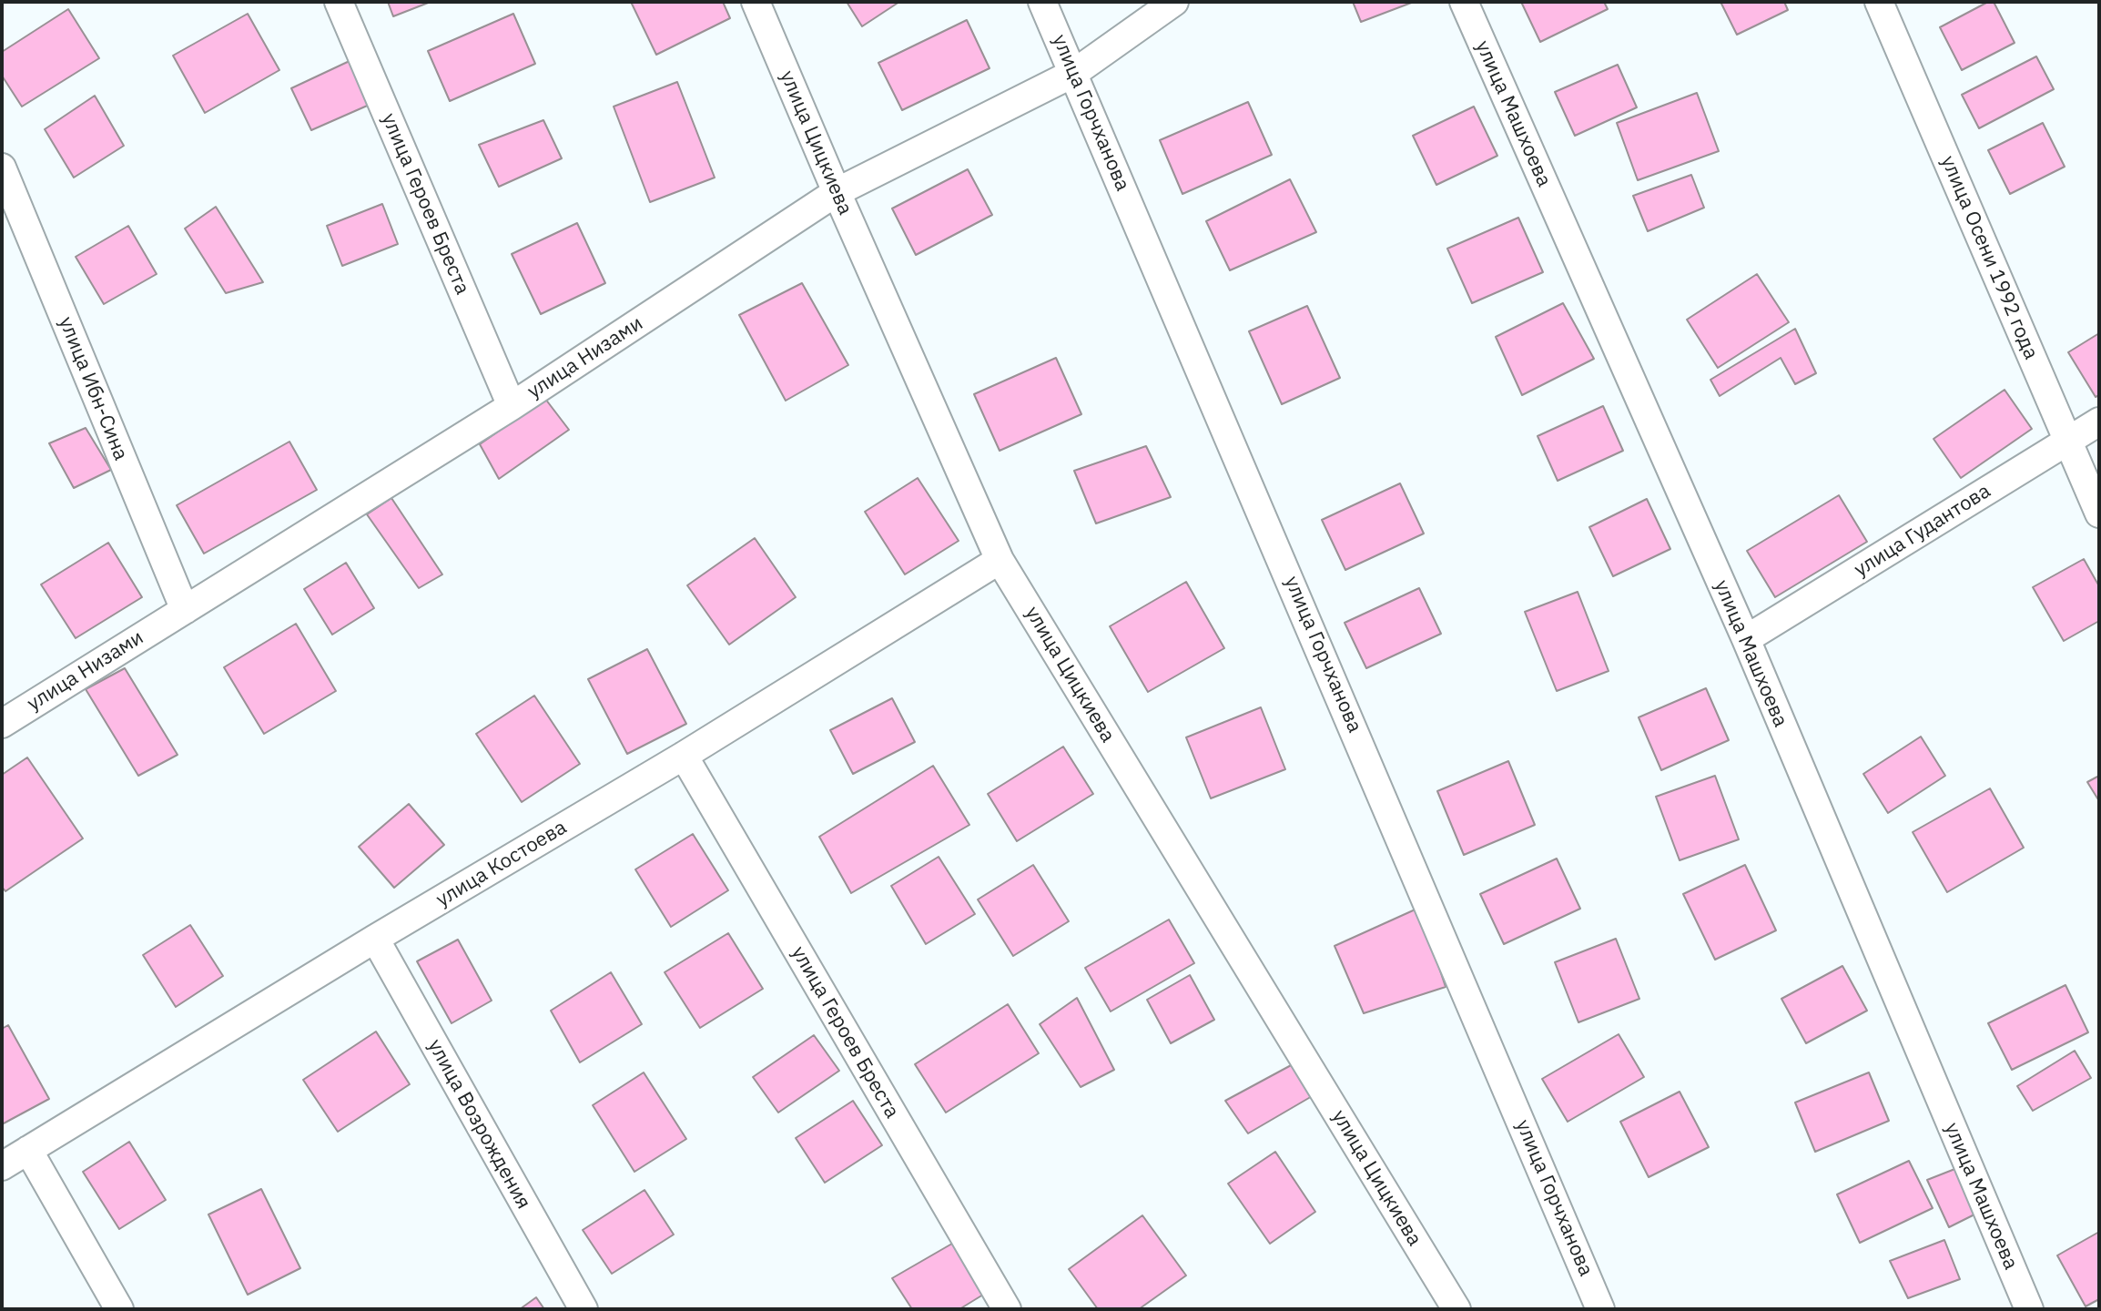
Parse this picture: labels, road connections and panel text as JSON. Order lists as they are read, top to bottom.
{
  "streets": {
    "street": [
      "улица Горчханова",
      "улица Машхоева",
      "улица Цицкиева",
      "улица Героев Бреста",
      "улица Осени 1992 года",
      "улица Низами",
      "улица Ибн-Сина",
      "улица Гудантова",
      "улица Костоева",
      "улица Возрождения"
    ]
  },
  "crossings": [
    ["улица Горчханова", "улица Низами"],
    ["улица Машхоева", "улица Гудантова"],
    ["улица Цицкиева", "улица Низами"],
    ["улица Цицкиева", "улица Костоева"],
    ["улица Героев Бреста", "улица Низами"],
    ["улица Героев Бреста", "улица Костоева"],
    ["улица Осени 1992 года", "улица Гудантова"],
    ["улица Низами", "улица Ибн-Сина"],
    ["улица Костоева", "улица Возрождения"]
  ]
}
